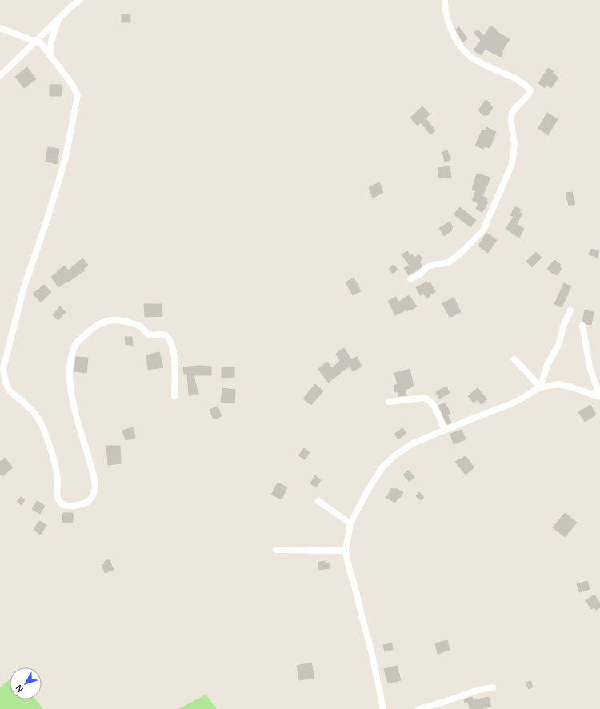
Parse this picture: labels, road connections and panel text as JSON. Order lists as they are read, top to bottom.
{
  "north": "bottom left"
}
